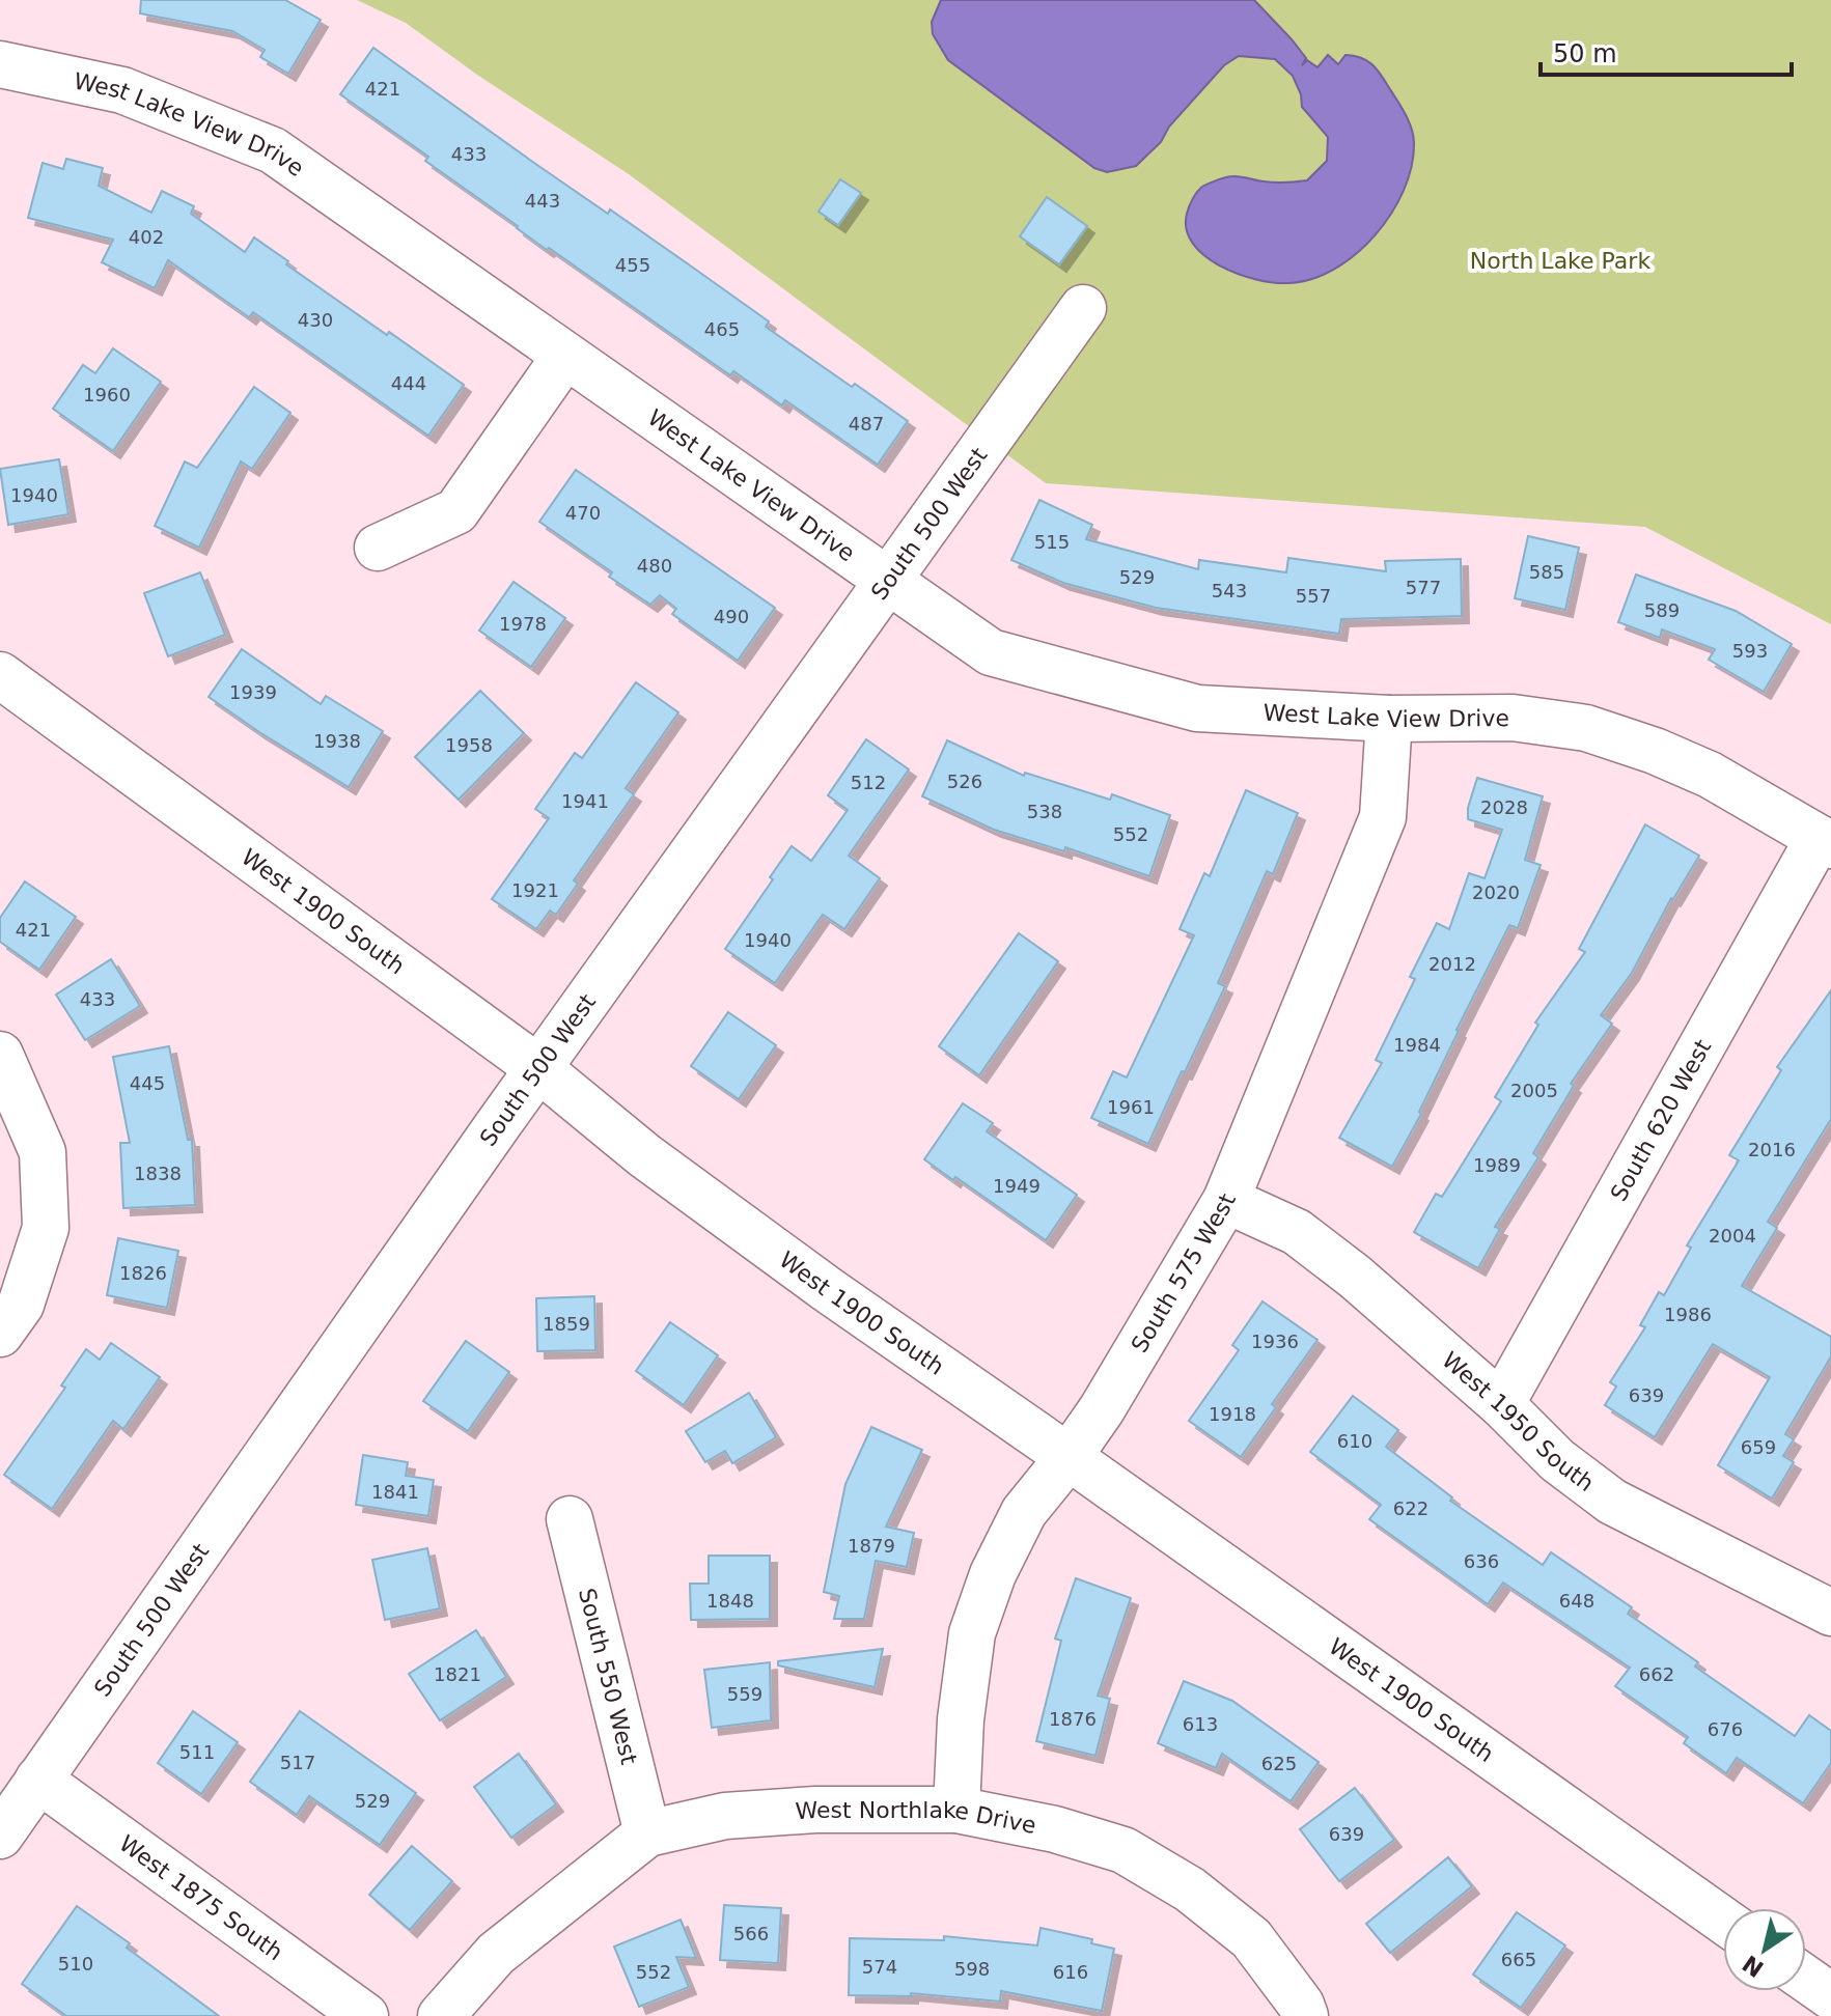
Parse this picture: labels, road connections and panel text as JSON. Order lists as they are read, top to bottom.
{
  "streets": {
    "street": [
      "West Lake View Drive",
      "South 500 West",
      "West 1900 South",
      "South 620 West",
      "South 575 West",
      "West 1950 South",
      "South 550 West",
      "West Northlake Drive",
      "West 1875 South"
    ]
  },
  "crossings": [
    ["West Lake View Drive", "South 500 West"],
    ["West Lake View Drive", "South 620 West"],
    ["West Lake View Drive", "South 575 West"],
    ["South 500 West", "West 1900 South"],
    ["South 500 West", "West 1875 South"],
    ["West 1900 South", "South 575 West"],
    ["South 620 West", "West 1950 South"],
    ["South 575 West", "West 1950 South"],
    ["South 575 West", "West Northlake Drive"],
    ["South 550 West", "West Northlake Drive"]
  ],
  "parks": ["North Lake Park"],
  "house_numbers": [
    "421",
    "433",
    "443",
    "402",
    "455",
    "430",
    "465",
    "444",
    "1960",
    "487",
    "1940",
    "470",
    "515",
    "480",
    "585",
    "529",
    "577",
    "543",
    "557",
    "589",
    "490",
    "1978",
    "593",
    "1939",
    "1938",
    "1958",
    "526",
    "512",
    "1941",
    "2028",
    "538",
    "552",
    "1921",
    "2020",
    "421",
    "1940",
    "2012",
    "433",
    "1984",
    "445",
    "2005",
    "1961",
    "2016",
    "1989",
    "1838",
    "1949",
    "2004",
    "1826",
    "1986",
    "1859",
    "1936",
    "639",
    "1918",
    "610",
    "659",
    "1841",
    "622",
    "1879",
    "636",
    "1848",
    "648",
    "1821",
    "662",
    "559",
    "1876",
    "613",
    "676",
    "511",
    "517",
    "625",
    "529",
    "639",
    "566",
    "665",
    "510",
    "574",
    "598",
    "552",
    "616"
  ],
  "scale_bar": "50 m",
  "north": "bottom left"
}
